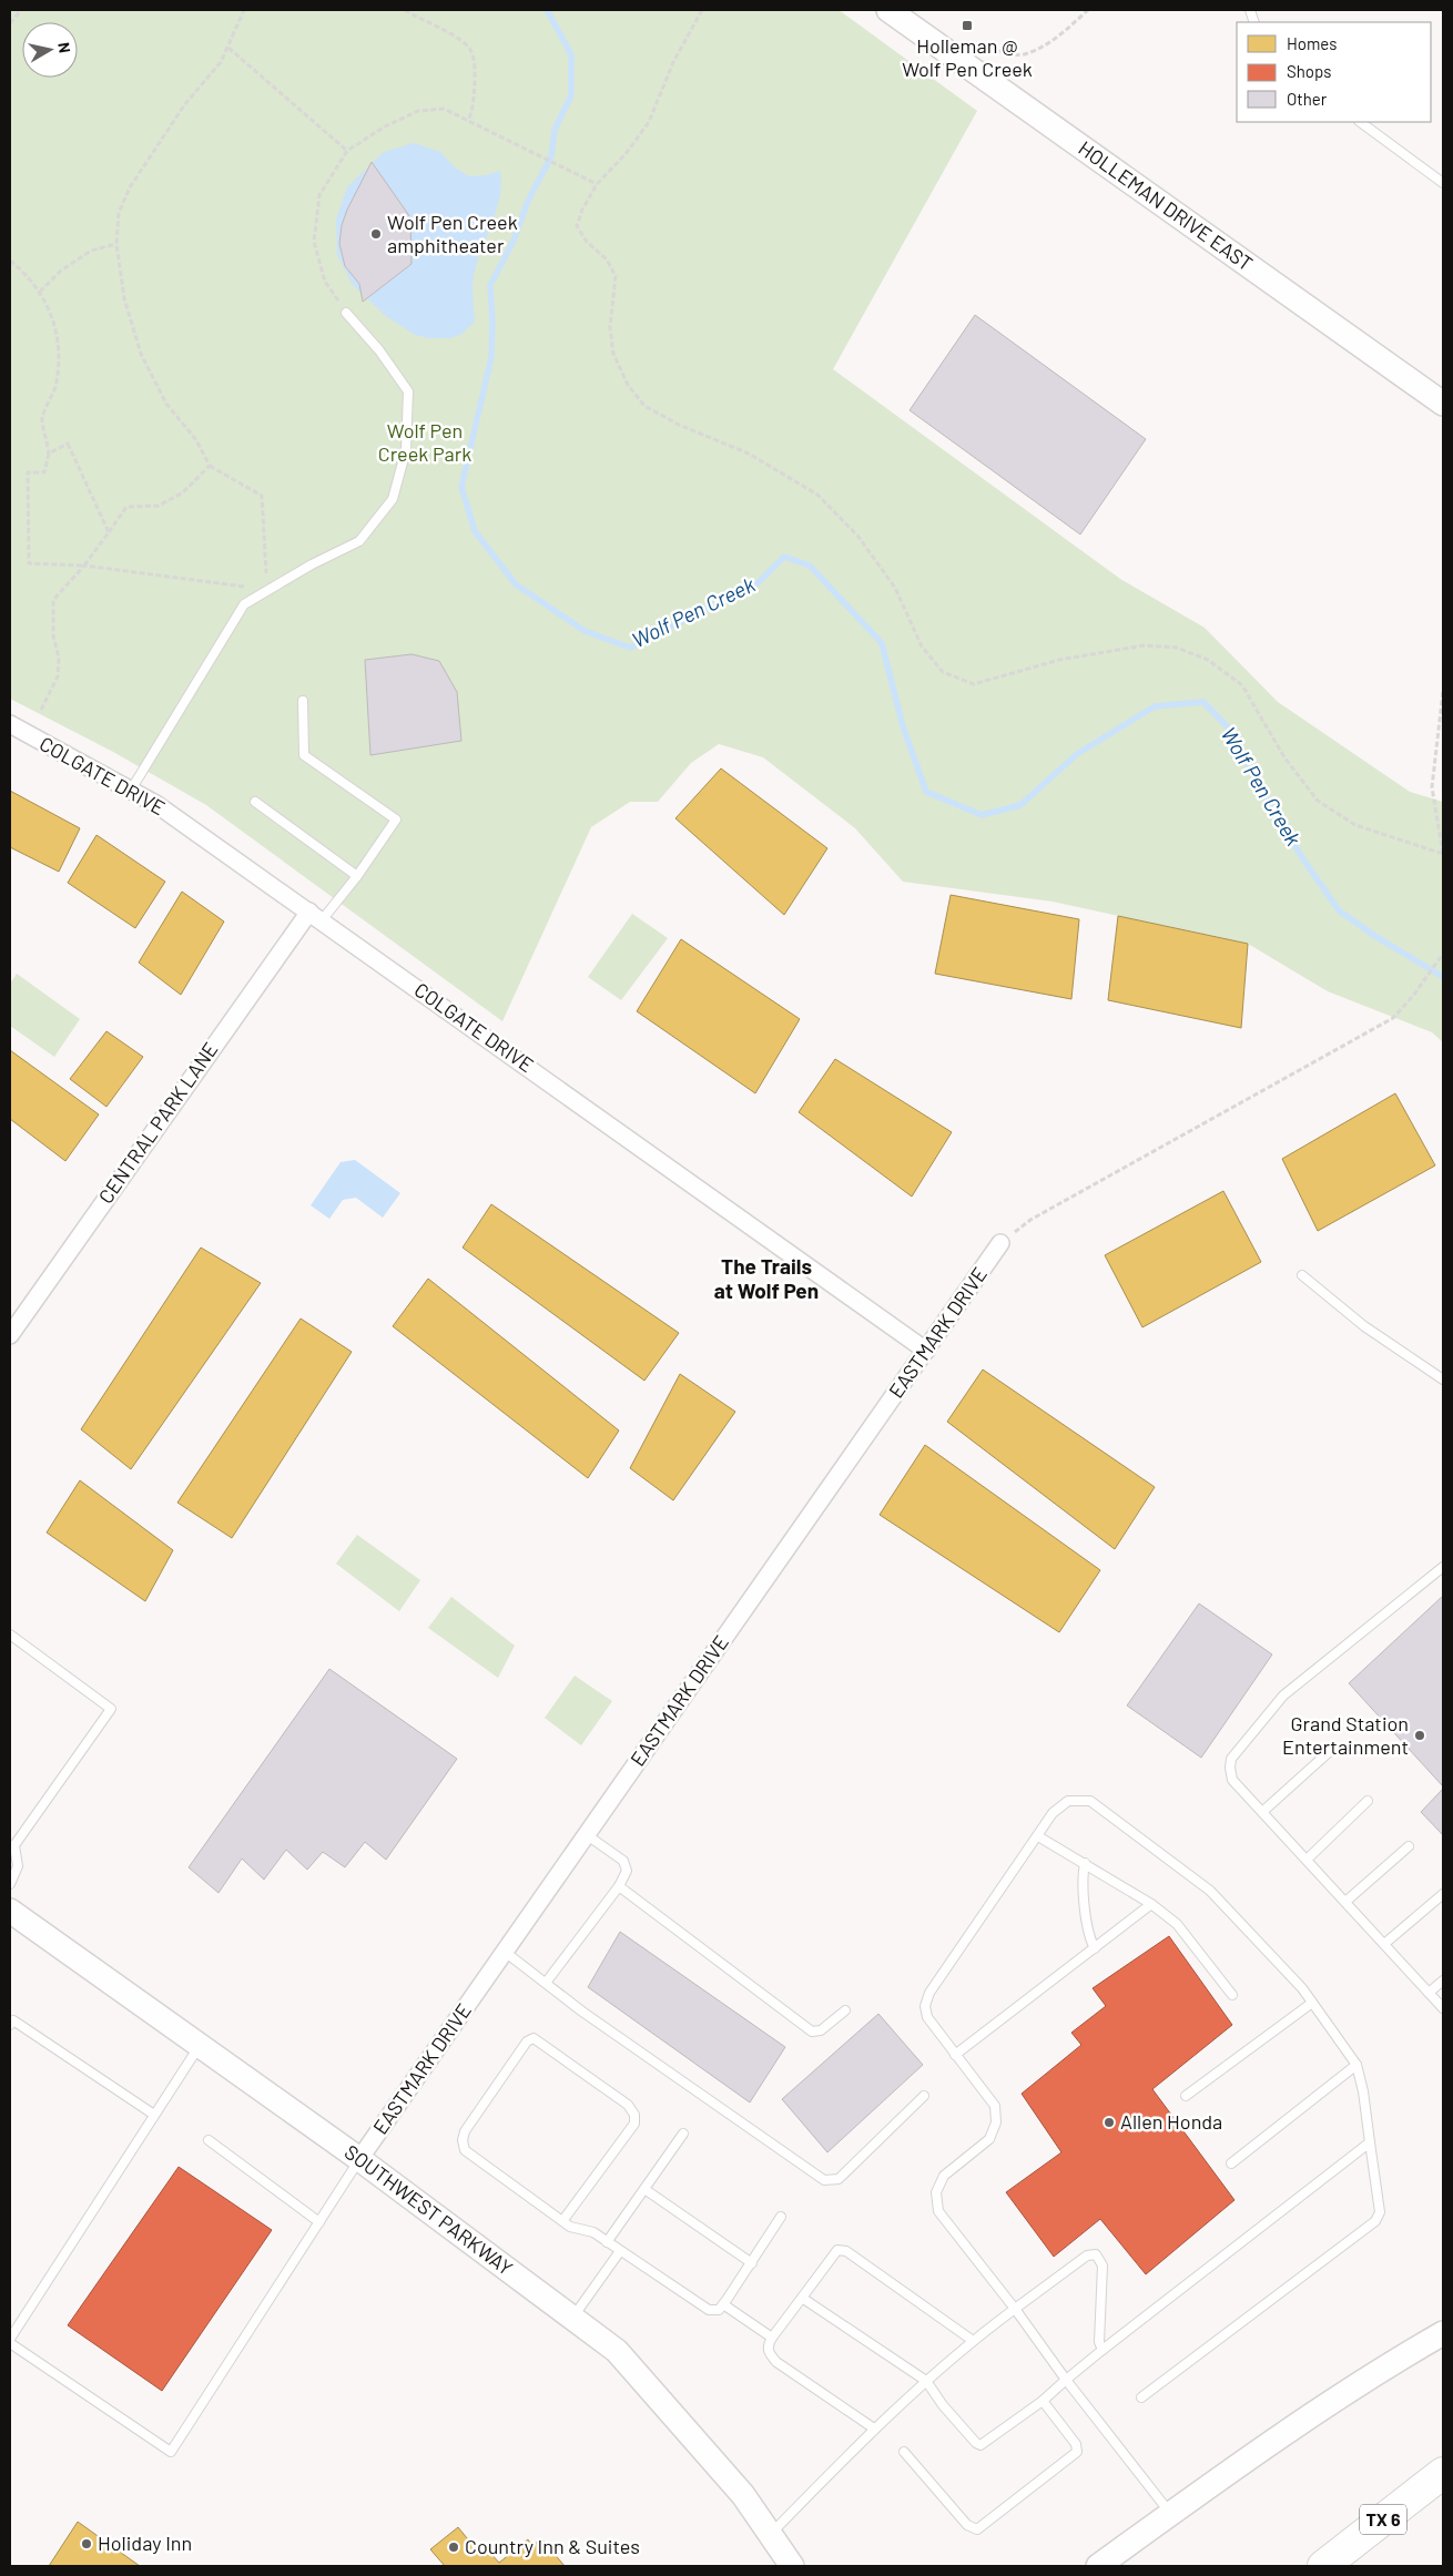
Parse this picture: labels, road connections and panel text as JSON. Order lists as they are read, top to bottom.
{
  "streets": {
    "highway": ["TX 6"],
    "main road": ["HOLLEMAN DRIVE EAST", "SOUTHWEST PARKWAY"],
    "street": ["COLGATE DRIVE", "CENTRAL PARK LANE", "EASTMARK DRIVE"]
  },
  "crossings": [
    ["COLGATE DRIVE", "CENTRAL PARK LANE"],
    ["COLGATE DRIVE", "EASTMARK DRIVE"],
    ["EASTMARK DRIVE", "SOUTHWEST PARKWAY"]
  ],
  "districts": ["The Trails at Wolf Pen"],
  "water": ["Wolf Pen Creek"],
  "parks": ["Wolf Pen Creek Park"],
  "places": {
    "transit": ["Holleman @ Wolf Pen Creek"],
    "other": [
      "Wolf Pen Creek amphitheater",
      "Grand Station Entertainment",
      "Allen Honda",
      "Holiday Inn",
      "Country Inn & Suites"
    ]
  },
  "legend": ["Homes", "Shops", "Other"],
  "north": "right"
}
